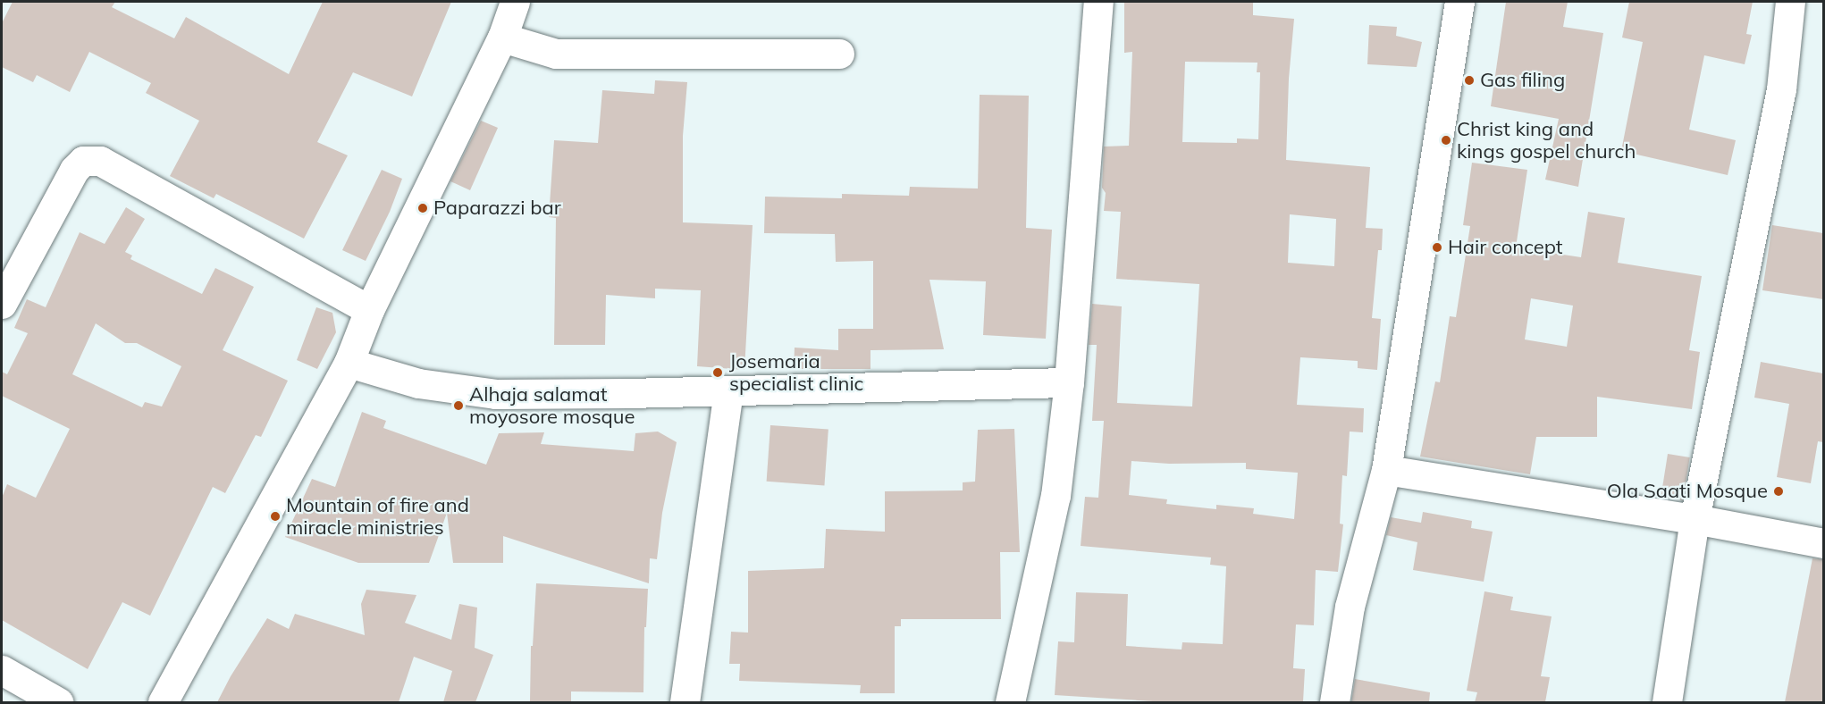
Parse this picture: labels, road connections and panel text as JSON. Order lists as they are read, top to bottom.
{
  "places": [
    "Gas filing",
    "Christ king and kings gospel church",
    "Paparazzi bar",
    "Hair concept",
    "Josemaria specialist clinic",
    "Alhaja salamat moyosore mosque",
    "Ola Saati Mosque",
    "Mountain of fire and miracle ministries"
  ]
}
